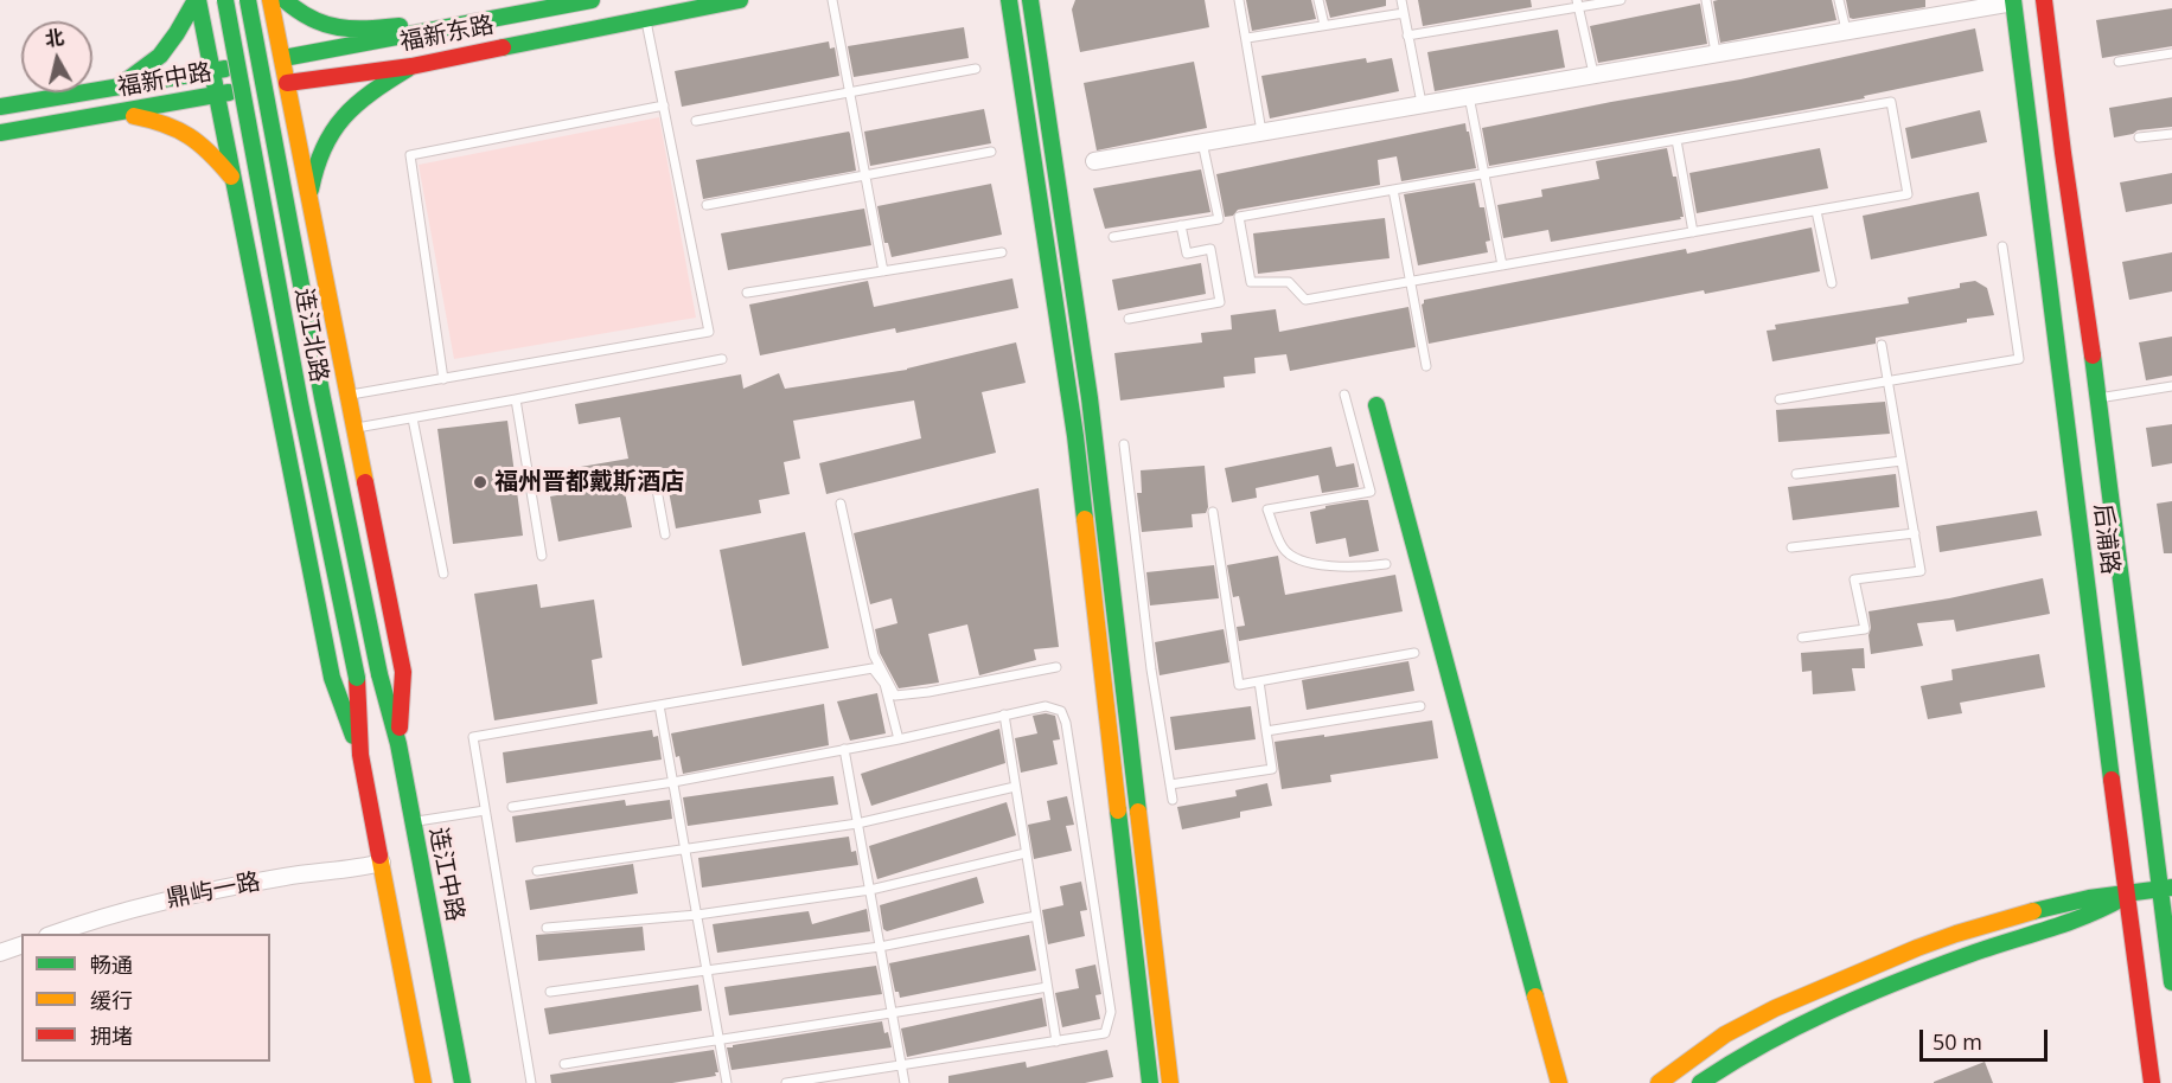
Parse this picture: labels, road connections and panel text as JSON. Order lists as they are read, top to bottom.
{
  "streets": {
    "main road": [
      "福新东路",
      "福新中路",
      "连江北路",
      "后浦路",
      "连江中路"
    ],
    "street": ["鼎屿一路"]
  },
  "crossings": [
    ["福新东路", "福新中路"],
    ["连江北路", "连江中路"]
  ],
  "places": ["福州晋都戴斯酒店"],
  "legend": ["畅通", "缓行", "拥堵"],
  "scale_bar": "50 m",
  "north": "top"
}
